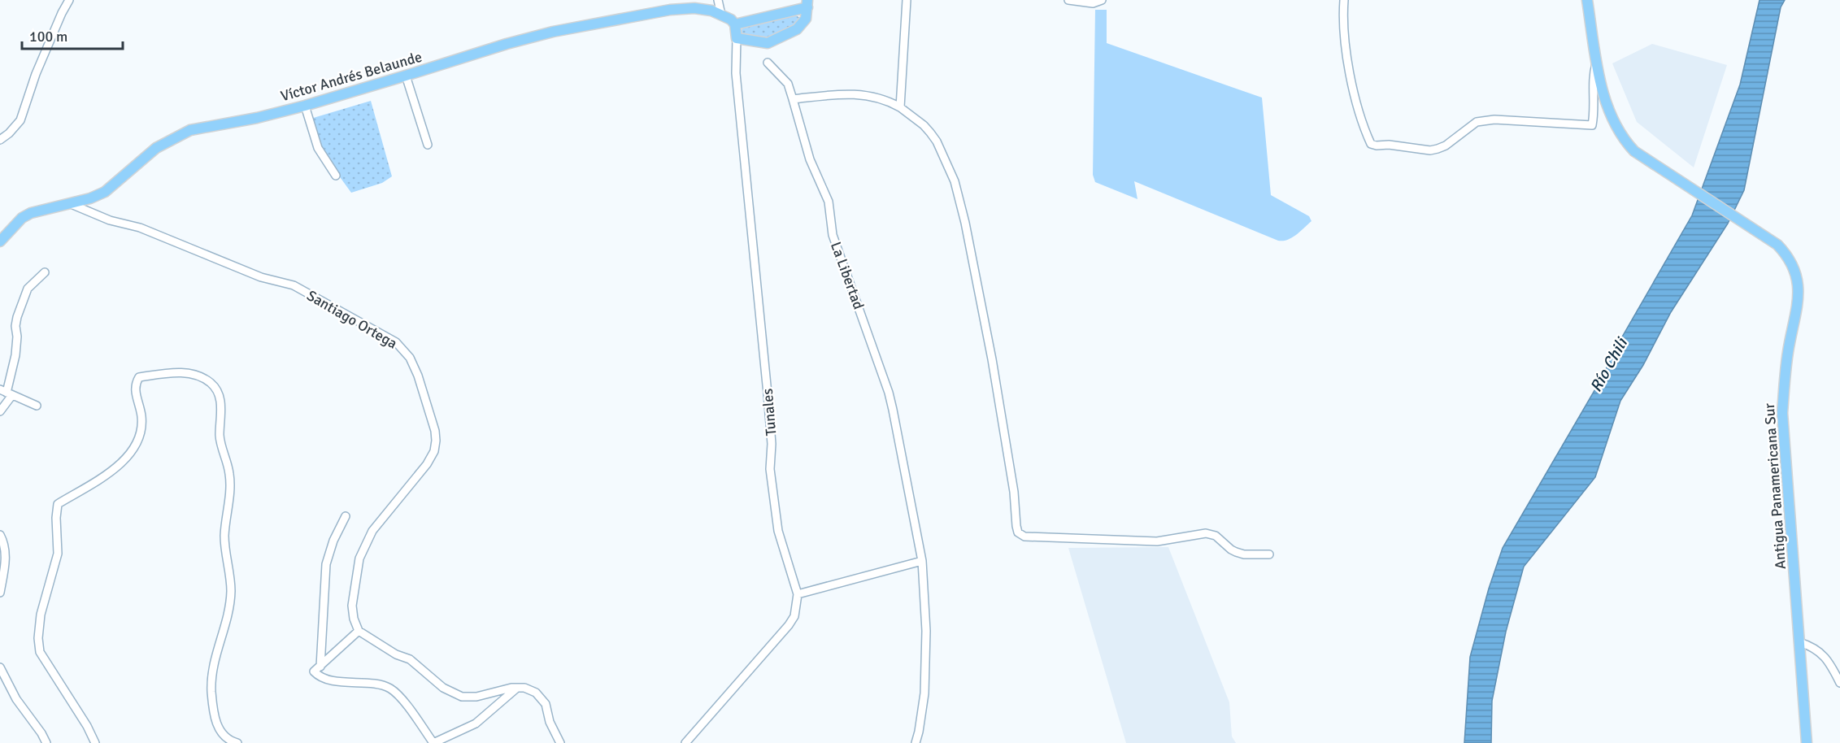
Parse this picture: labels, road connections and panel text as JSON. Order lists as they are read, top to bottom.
{
  "streets": {
    "main road": ["Víctor Andrés Belaunde", "Antigua Panamericana Sur"],
    "street": ["La Libertad", "Santiago Ortega", "Tunales"]
  },
  "crossings": [
    ["Víctor Andrés Belaunde", "Santiago Ortega"]
  ],
  "water": ["Río Chili"],
  "scale_bar": "100 m"
}
